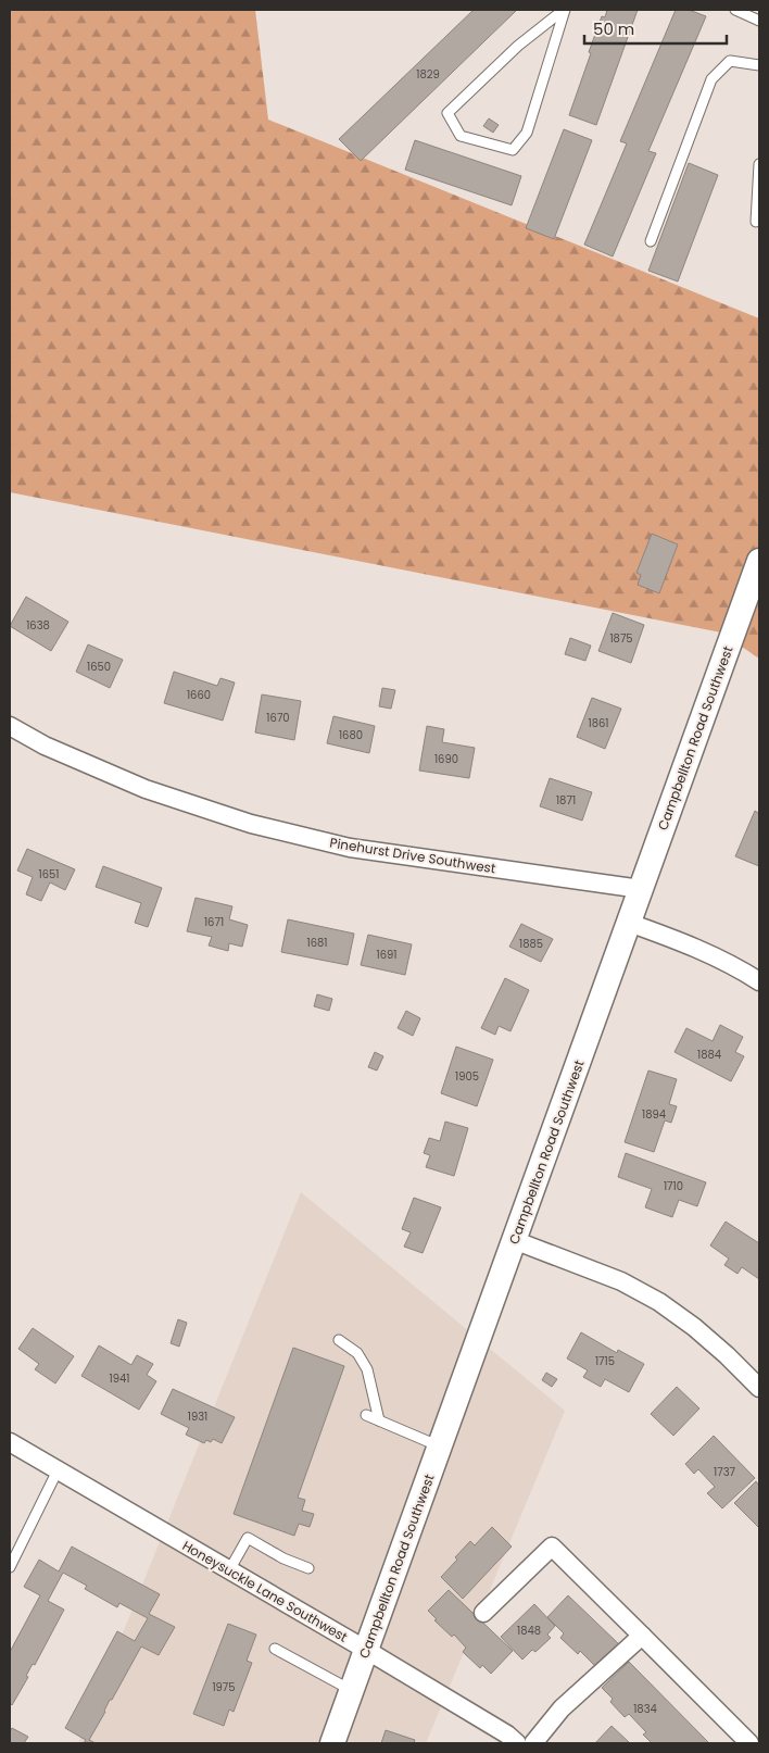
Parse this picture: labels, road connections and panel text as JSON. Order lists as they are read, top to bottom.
{
  "streets": {
    "main road": ["Campbellton Road Southwest"],
    "street": ["Pinehurst Drive Southwest", "Honeysuckle Lane Southwest"]
  },
  "crossings": [
    ["Campbellton Road Southwest", "Pinehurst Drive Southwest"],
    ["Campbellton Road Southwest", "Honeysuckle Lane Southwest"]
  ],
  "house_numbers": [
    "1829",
    "1638",
    "1875",
    "1650",
    "1660",
    "1670",
    "1861",
    "1680",
    "1690",
    "1871",
    "1651",
    "1671",
    "1681",
    "1885",
    "1691",
    "1884",
    "1905",
    "1894",
    "1710",
    "1715",
    "1941",
    "1931",
    "1737",
    "1848",
    "1975",
    "1834"
  ],
  "scale_bar": "50 m"
}
